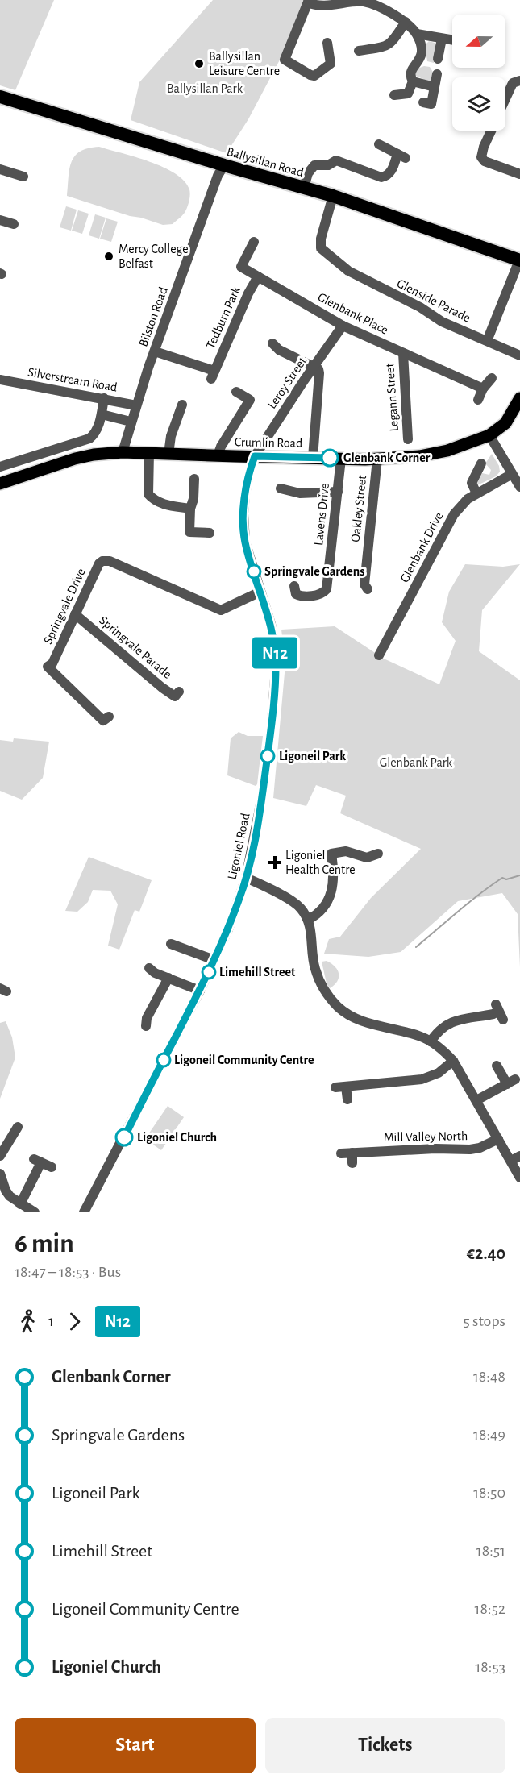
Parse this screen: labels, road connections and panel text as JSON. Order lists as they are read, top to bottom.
{
  "streets": {
    "highway": ["Ballysillan Road"],
    "main road": ["Crumlin Road"],
    "street": [
      "Glenside Parade",
      "Glenbank Place",
      "Bilston Road",
      "Tedburn Park",
      "Silverstream Road",
      "Leroy Street",
      "Legann Street",
      "Oakley Street",
      "Lavens Drive",
      "Glenbank Drive",
      "Springvale Drive",
      "Springvale Parade",
      "Ligoniel Road",
      "Mill Valley North"
    ]
  },
  "crossings": [
    ["Ballysillan Road", "Glenside Parade"],
    ["Ballysillan Road", "Bilston Road"],
    ["Glenbank Place", "Tedburn Park"],
    ["Glenbank Place", "Leroy Street"],
    ["Glenbank Place", "Legann Street"],
    ["Bilston Road", "Tedburn Park"],
    ["Bilston Road", "Silverstream Road"],
    ["Bilston Road", "Crumlin Road"],
    ["Leroy Street", "Crumlin Road"],
    ["Leroy Street", "Ligoniel Road"],
    ["Crumlin Road", "Oakley Street"],
    ["Crumlin Road", "Lavens Drive"],
    ["Crumlin Road", "Ligoniel Road"],
    ["Springvale Drive", "Springvale Parade"],
    ["Springvale Drive", "Ligoniel Road"]
  ],
  "parks": ["Ballysillan Park", "Glenbank Park"],
  "places": {
    "other": [
      "Ballysillan Leisure Centre",
      "Mercy College Belfast",
      "Glenbank Corner",
      "Springvale Gardens",
      "Ligoneil Park",
      "Limehill Street",
      "Ligoneil Community Centre",
      "Ligoniel Church"
    ],
    "health": ["Ligoniel Health Centre"]
  },
  "lines": ["bus line N12"],
  "north": "left",
  "page": {
    "on_map": "N12",
    "heading": ["6 min", "18:47 – 18:53 · Bus", "€2.40"],
    "legs": ["1", "N12", "5 stops"],
    "list": [
      {
        "name": "Glenbank Corner",
        "value": "18:48"
      },
      {
        "name": "Springvale Gardens",
        "value": "18:49"
      },
      {
        "name": "Ligoneil Park",
        "value": "18:50"
      },
      {
        "name": "Limehill Street",
        "value": "18:51"
      },
      {
        "name": "Ligoneil Community Centre",
        "value": "18:52"
      },
      {
        "name": "Ligoniel Church",
        "value": "18:53"
      }
    ],
    "buttons": ["Start", "Tickets"]
  }
}
